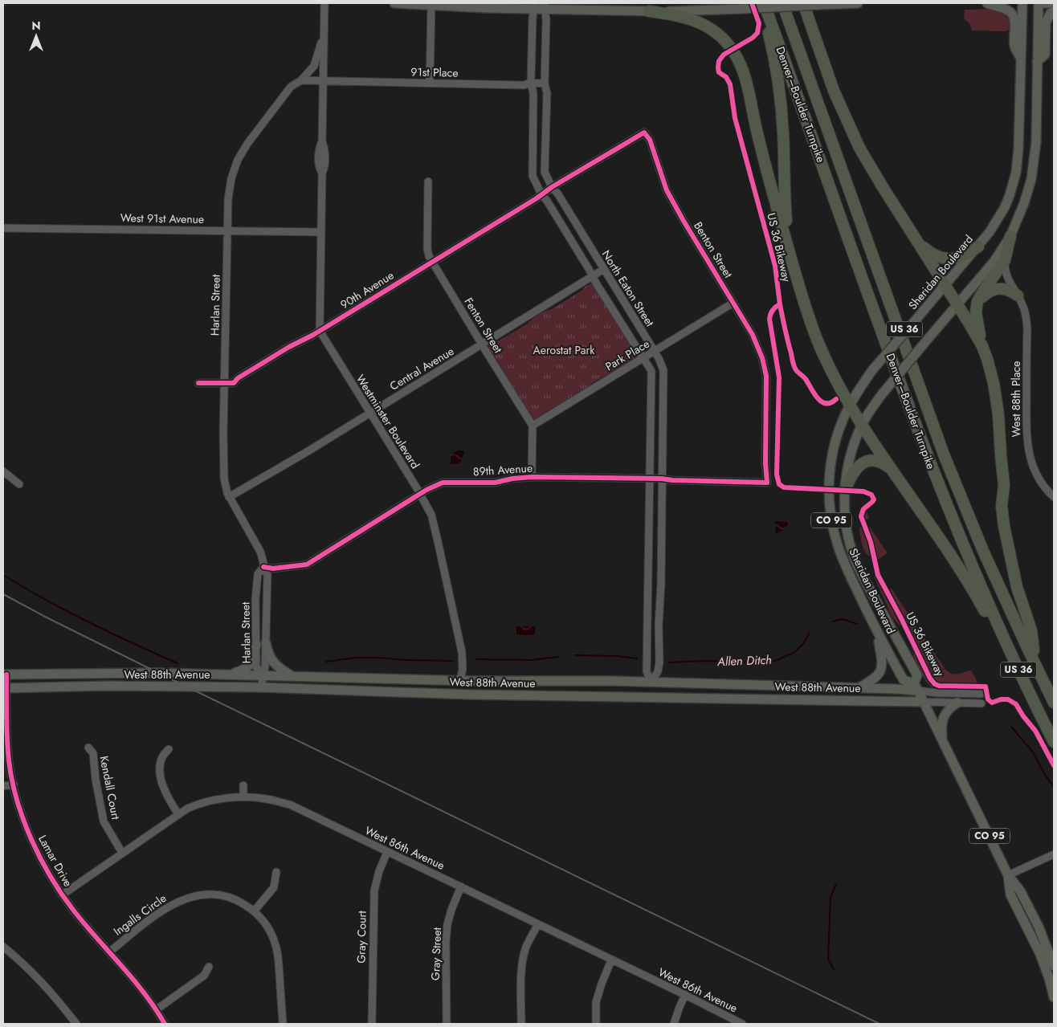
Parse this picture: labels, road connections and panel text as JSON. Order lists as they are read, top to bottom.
{
  "streets": {
    "highway": ["Denver–Boulder Turnpike", "US 36"],
    "main road": ["Sheridan Boulevard", "CO 95", "West 88th Avenue"],
    "street": [
      "91st Place",
      "West 91st Avenue",
      "Benton Street",
      "North Eaton Street",
      "90th Avenue",
      "Harlan Street",
      "Fenton Street",
      "Park Place",
      "Central Avenue",
      "West 88th Place",
      "Westminster Boulevard",
      "89th Avenue",
      "Kendall Court",
      "West 86th Avenue",
      "Lamar Drive",
      "Ingalls Circle",
      "Gray Court",
      "Gray Street"
    ],
    "cycle path": ["US 36 Bikeway"]
  },
  "crossings": [
    ["91st Place", "North Eaton Street"],
    ["West 91st Avenue", "Harlan Street"],
    ["Benton Street", "North Eaton Street"],
    ["Benton Street", "90th Avenue"],
    ["Benton Street", "Park Place"],
    ["Benton Street", "89th Avenue"],
    ["Sheridan Boulevard", "West 88th Avenue"],
    ["North Eaton Street", "90th Avenue"],
    ["North Eaton Street", "Park Place"],
    ["North Eaton Street", "Central Avenue"],
    ["North Eaton Street", "89th Avenue"],
    ["North Eaton Street", "West 88th Avenue"],
    ["90th Avenue", "Harlan Street"],
    ["90th Avenue", "Fenton Street"],
    ["90th Avenue", "Westminster Boulevard"],
    ["Harlan Street", "Central Avenue"],
    ["Harlan Street", "89th Avenue"],
    ["Harlan Street", "West 88th Avenue"],
    ["Fenton Street", "Park Place"],
    ["Fenton Street", "Central Avenue"],
    ["Central Avenue", "Westminster Boulevard"],
    ["Westminster Boulevard", "89th Avenue"],
    ["Westminster Boulevard", "West 88th Avenue"],
    ["West 88th Avenue", "Lamar Drive"],
    ["Kendall Court", "West 86th Avenue"],
    ["West 86th Avenue", "Lamar Drive"],
    ["West 86th Avenue", "Gray Court"],
    ["West 86th Avenue", "Gray Street"],
    ["Lamar Drive", "Ingalls Circle"]
  ],
  "water": ["Allen Ditch"],
  "parks": ["Aerostat Park"],
  "north": "top"
}
